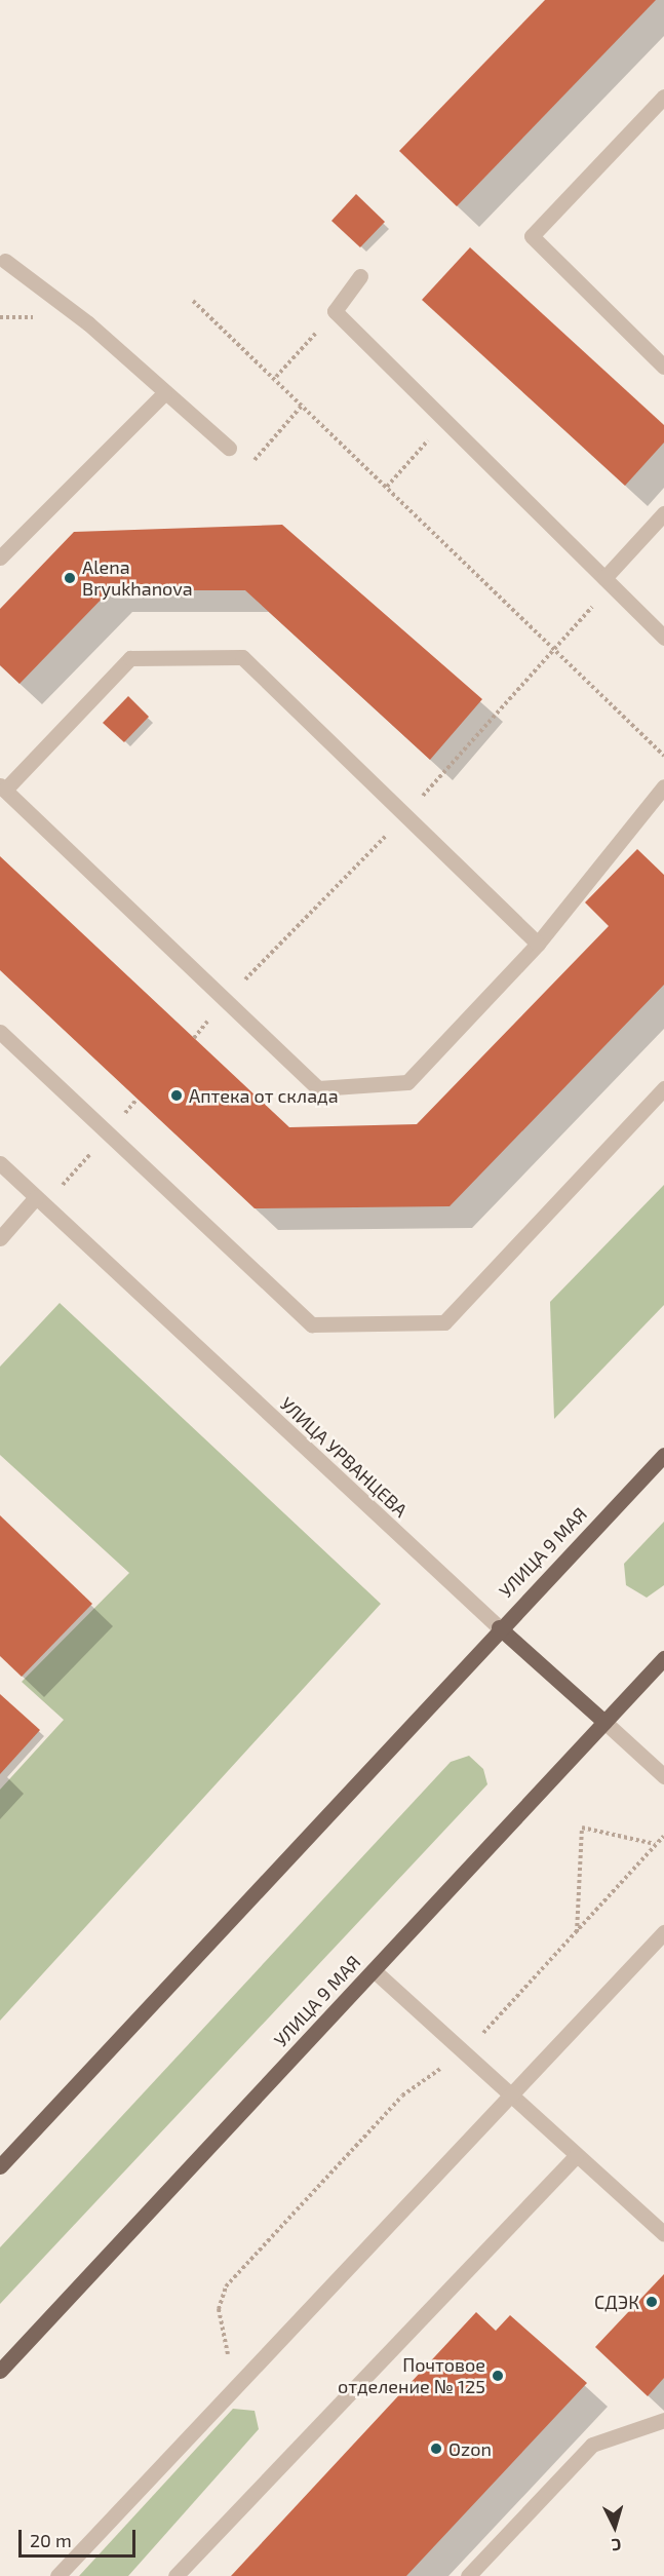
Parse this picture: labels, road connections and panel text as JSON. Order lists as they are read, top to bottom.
{
  "streets": {
    "main road": ["УЛИЦА УРВАНЦЕВА", "УЛИЦА 9 МАЯ"]
  },
  "crossings": [
    ["УЛИЦА УРВАНЦЕВА", "УЛИЦА 9 МАЯ"]
  ],
  "places": [
    "Alena Bryukhanova",
    "Аптека от склада",
    "СДЭК",
    "Почтовое отделение № 125",
    "Ozon"
  ],
  "scale_bar": "20 m",
  "north": "bottom"
}
